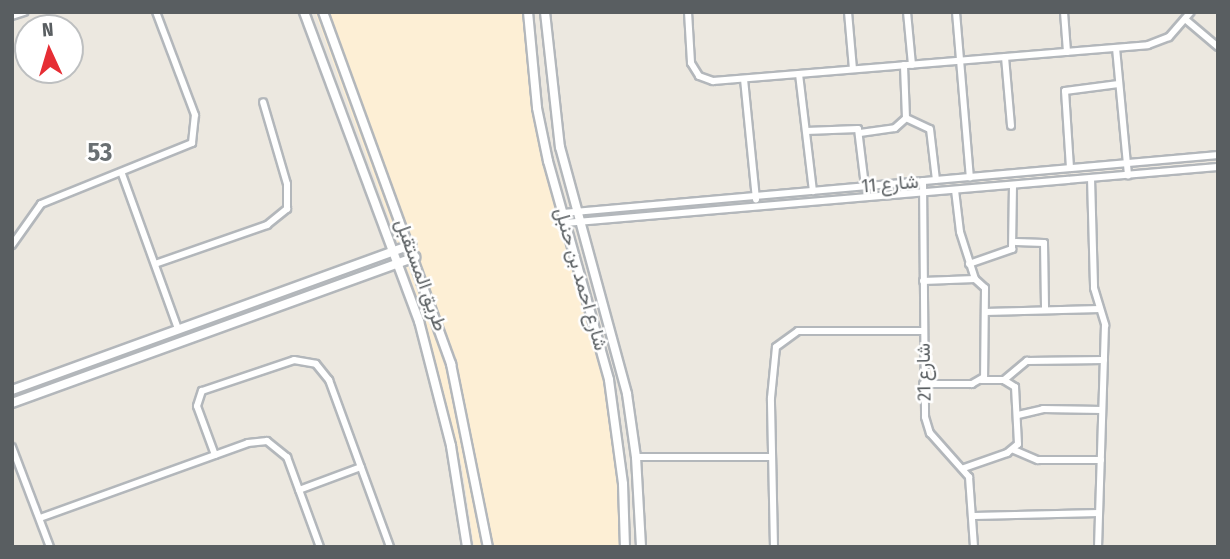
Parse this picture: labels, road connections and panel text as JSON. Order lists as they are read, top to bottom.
{
  "streets": {
    "street": [
      "شارع 11",
      "طريق المستقبل",
      "شارع احمد بن حنبل",
      "شارع 21"
    ]
  },
  "crossings": [
    ["شارع 11", "شارع احمد بن حنبل"],
    ["شارع 11", "شارع 21"]
  ],
  "districts": ["53"],
  "north": "top"
}
